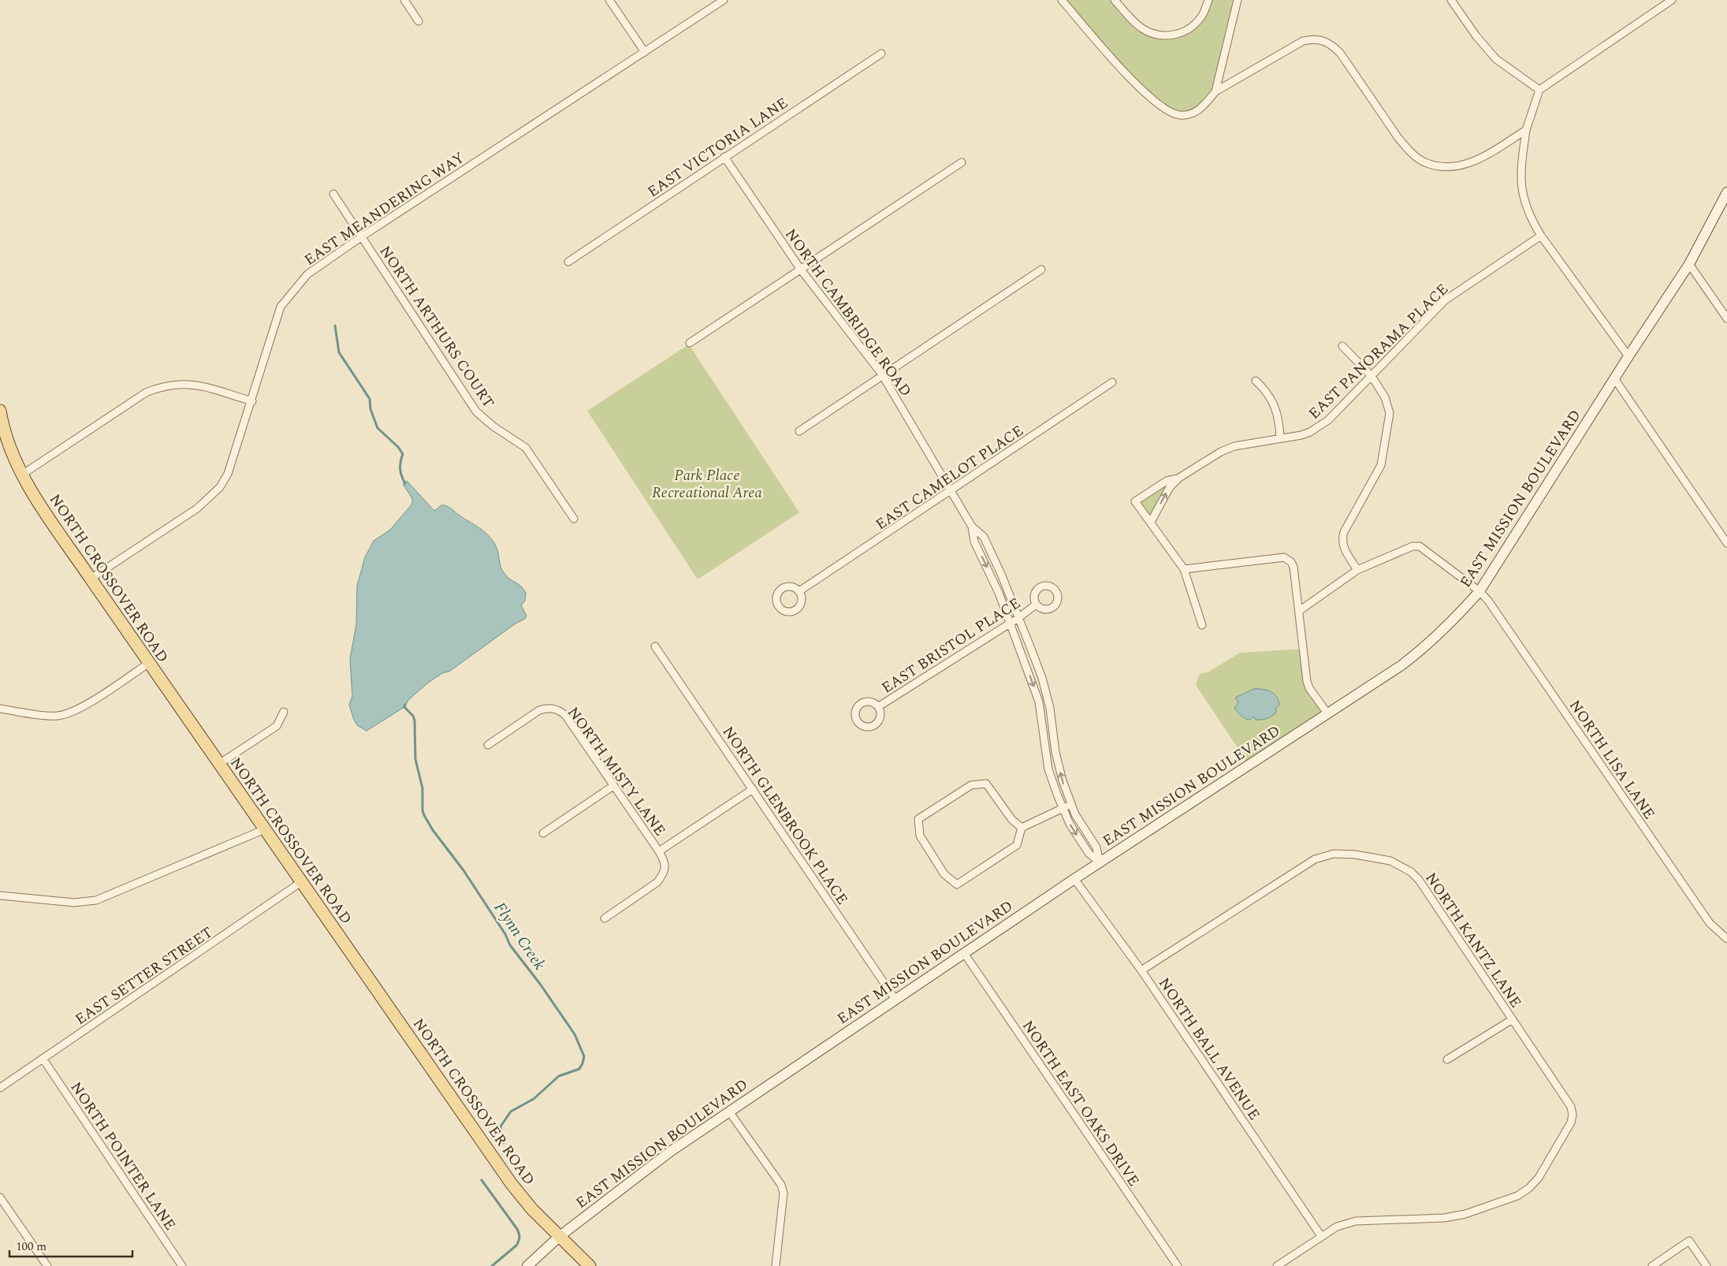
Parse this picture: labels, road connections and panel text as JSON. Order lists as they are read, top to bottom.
{
  "streets": {
    "main road": ["EAST MISSION BOULEVARD", "NORTH CROSSOVER ROAD"],
    "street": [
      "EAST VICTORIA LANE",
      "EAST MEANDERING WAY",
      "NORTH CAMBRIDGE ROAD",
      "NORTH ARTHURS COURT",
      "EAST PANORAMA PLACE",
      "EAST CAMELOT PLACE",
      "EAST BRISTOL PLACE",
      "NORTH LISA LANE",
      "NORTH MISTY LANE",
      "NORTH GLENBROOK PLACE",
      "NORTH KANTZ LANE",
      "EAST SETTER STREET",
      "NORTH BALL AVENUE",
      "NORTH EAST OAKS DRIVE",
      "NORTH POINTER LANE"
    ]
  },
  "crossings": [
    ["EAST VICTORIA LANE", "NORTH CAMBRIDGE ROAD"],
    ["EAST MEANDERING WAY", "NORTH ARTHURS COURT"],
    ["EAST MEANDERING WAY", "NORTH CROSSOVER ROAD"],
    ["NORTH CAMBRIDGE ROAD", "EAST CAMELOT PLACE"],
    ["NORTH CAMBRIDGE ROAD", "EAST MISSION BOULEVARD"],
    ["NORTH CAMBRIDGE ROAD", "EAST BRISTOL PLACE"],
    ["EAST MISSION BOULEVARD", "NORTH CROSSOVER ROAD"],
    ["EAST MISSION BOULEVARD", "NORTH LISA LANE"],
    ["EAST MISSION BOULEVARD", "NORTH GLENBROOK PLACE"],
    ["EAST MISSION BOULEVARD", "NORTH BALL AVENUE"],
    ["EAST MISSION BOULEVARD", "NORTH EAST OAKS DRIVE"],
    ["NORTH CROSSOVER ROAD", "EAST SETTER STREET"],
    ["NORTH KANTZ LANE", "NORTH BALL AVENUE"],
    ["EAST SETTER STREET", "NORTH POINTER LANE"]
  ],
  "water": ["Flynn Creek"],
  "parks": ["Park Place Recreational Area"],
  "scale_bar": "100 m"
}
